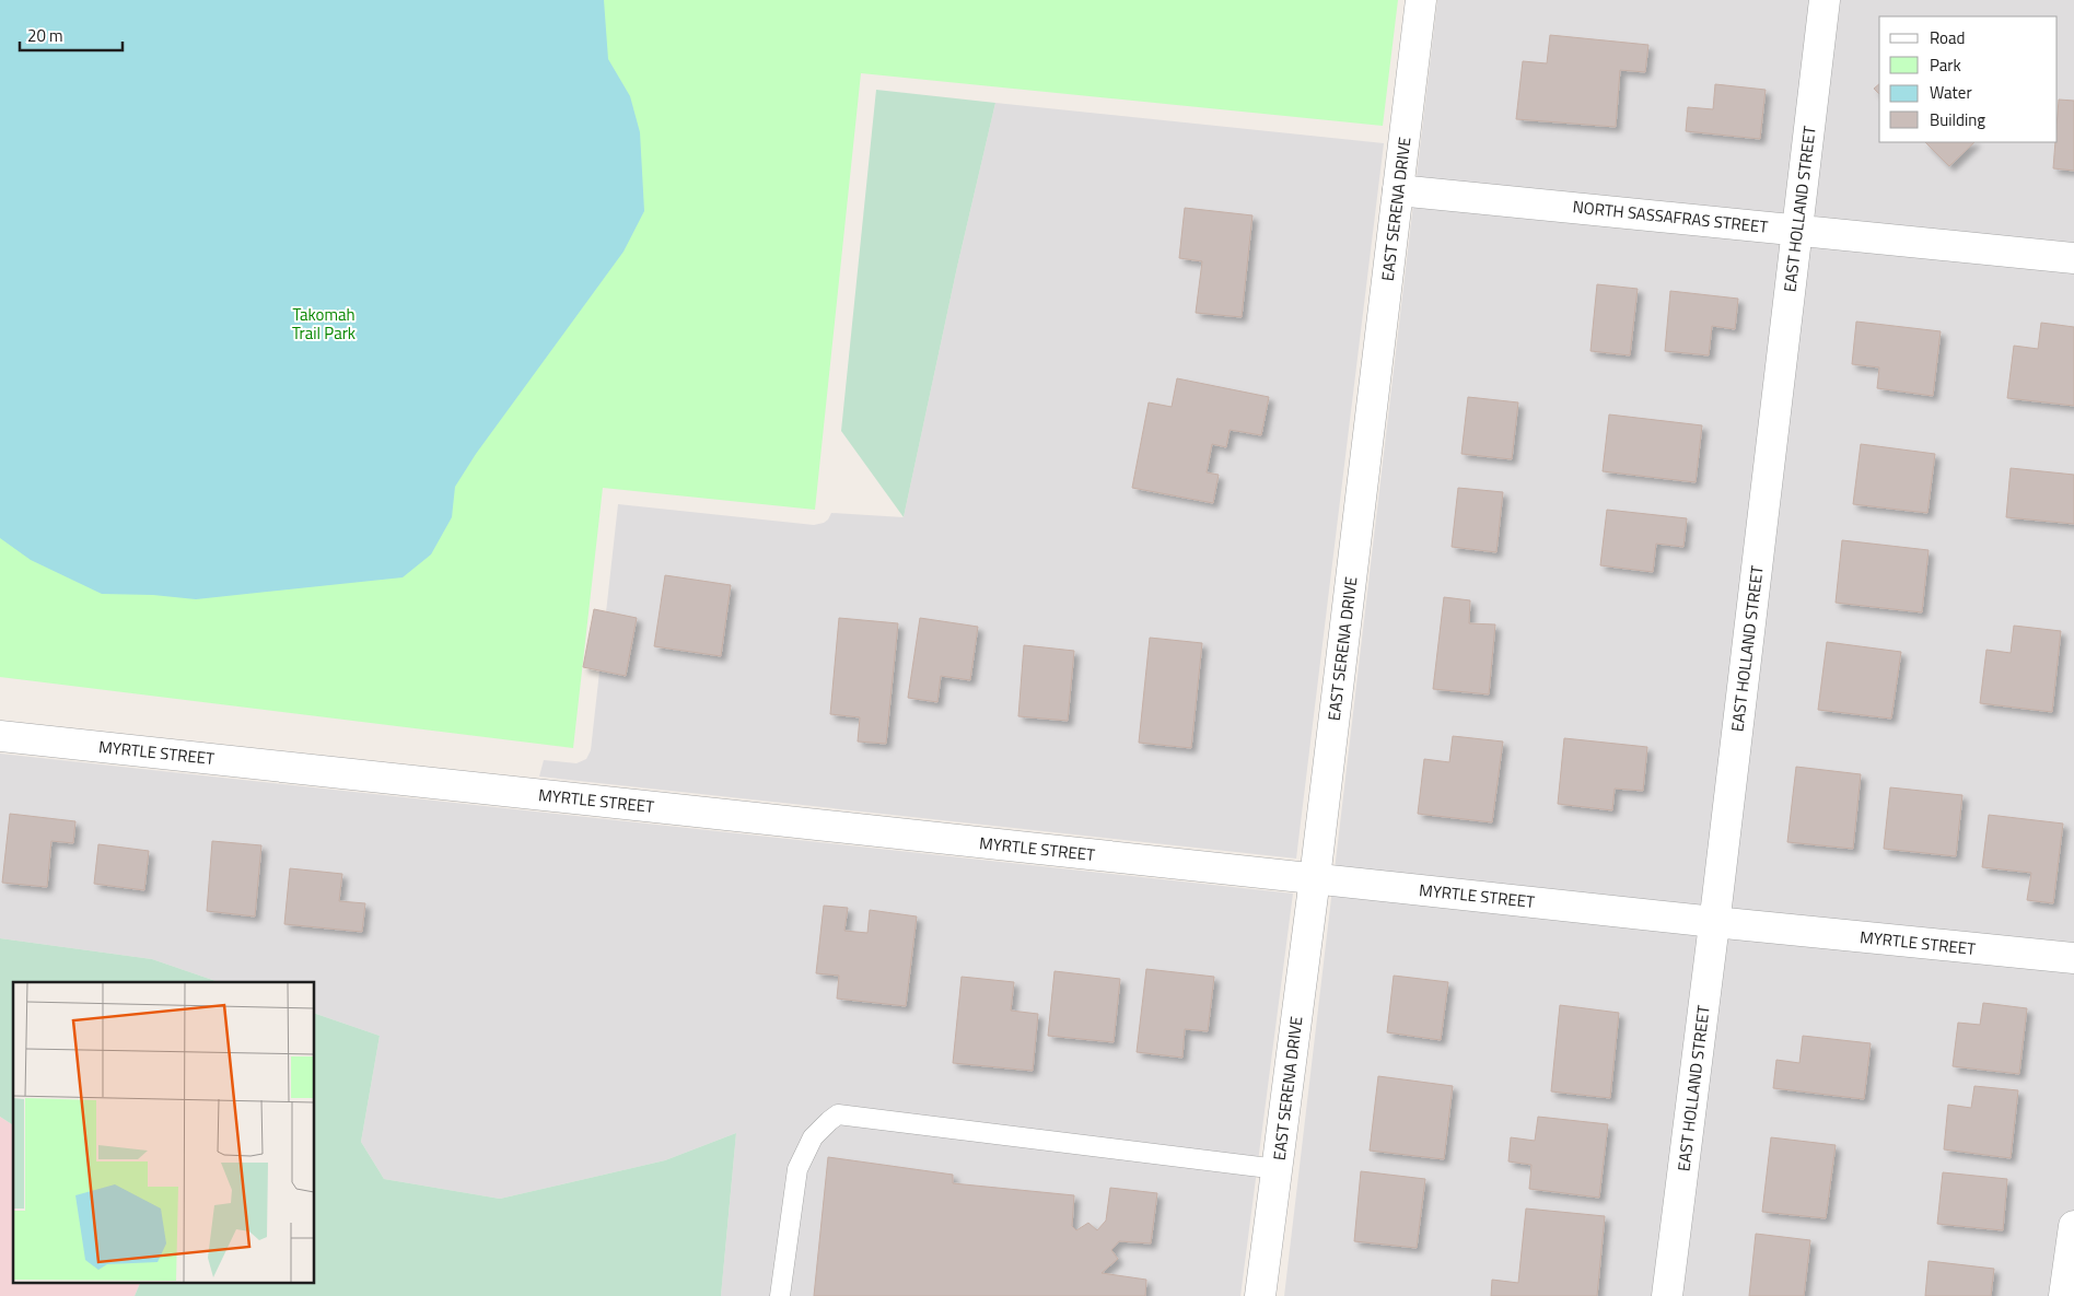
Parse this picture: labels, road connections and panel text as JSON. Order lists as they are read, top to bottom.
{
  "streets": {
    "street": [
      "EAST SERENA DRIVE",
      "EAST HOLLAND STREET",
      "NORTH SASSAFRAS STREET",
      "MYRTLE STREET"
    ]
  },
  "crossings": [
    ["EAST SERENA DRIVE", "NORTH SASSAFRAS STREET"],
    ["EAST SERENA DRIVE", "MYRTLE STREET"],
    ["EAST HOLLAND STREET", "NORTH SASSAFRAS STREET"],
    ["EAST HOLLAND STREET", "MYRTLE STREET"]
  ],
  "parks": ["Takomah Trail Park"],
  "legend": [
    "Road",
    "Park",
    "Water",
    "Building"
  ],
  "scale_bar": "20 m"
}
